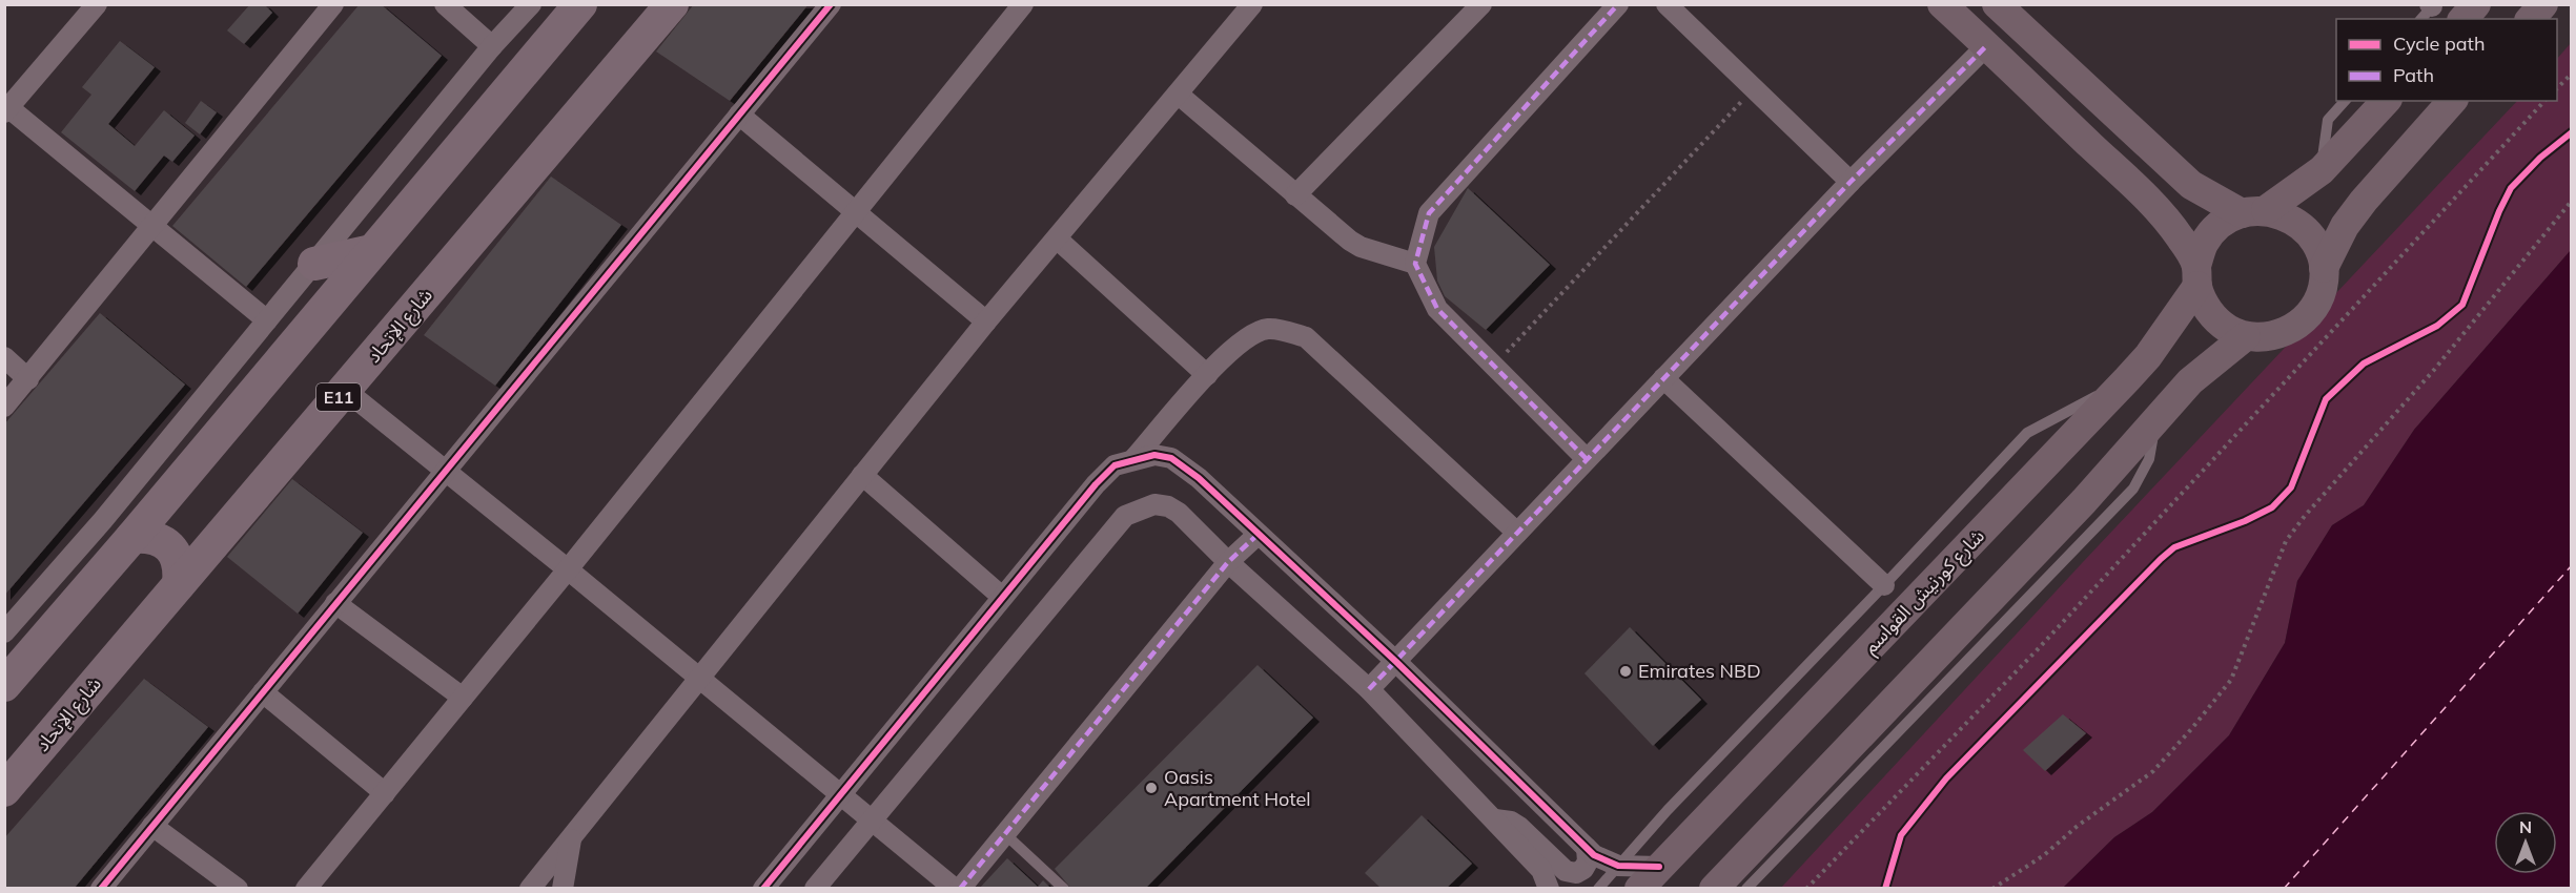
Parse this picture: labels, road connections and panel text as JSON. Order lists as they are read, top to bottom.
{
  "streets": {
    "main road": ["شارع الإتحاد", "E11", "شارع كورنيش القواسم"]
  },
  "places": ["Emirates NBD", "Oasis Apartment Hotel"],
  "legend": ["Cycle path", "Path"],
  "north": "top"
}
